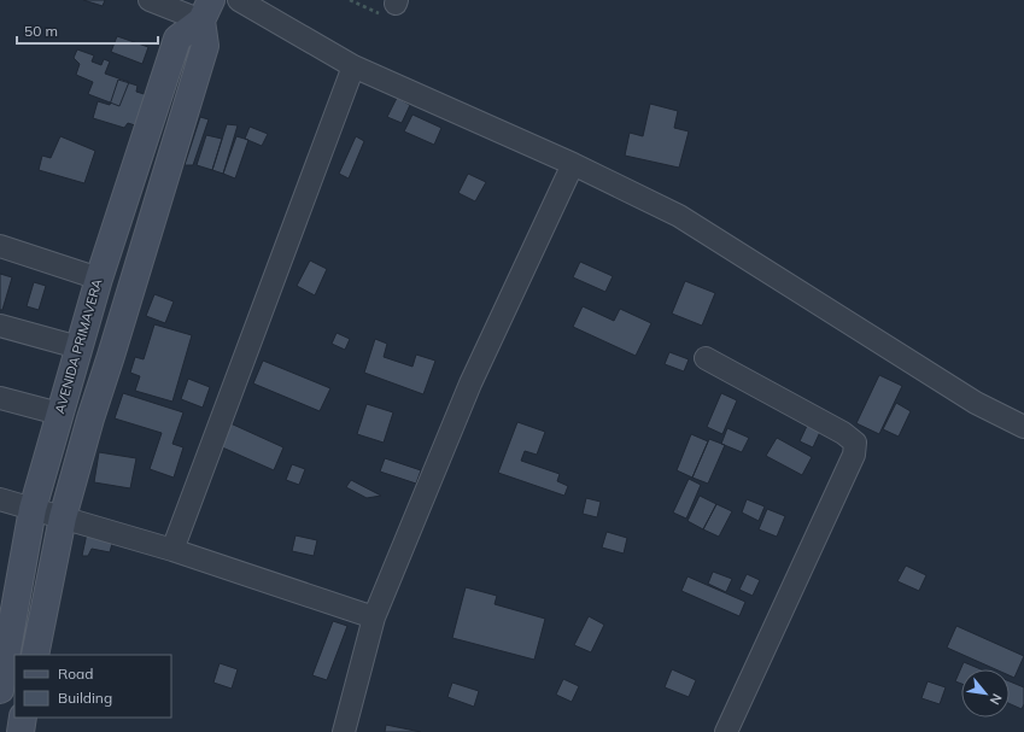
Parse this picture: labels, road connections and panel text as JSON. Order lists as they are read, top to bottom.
{
  "streets": {
    "street": ["AVENIDA PRIMAVERA"]
  },
  "legend": ["Road", "Building"],
  "scale_bar": "50 m",
  "north": "bottom right"
}
